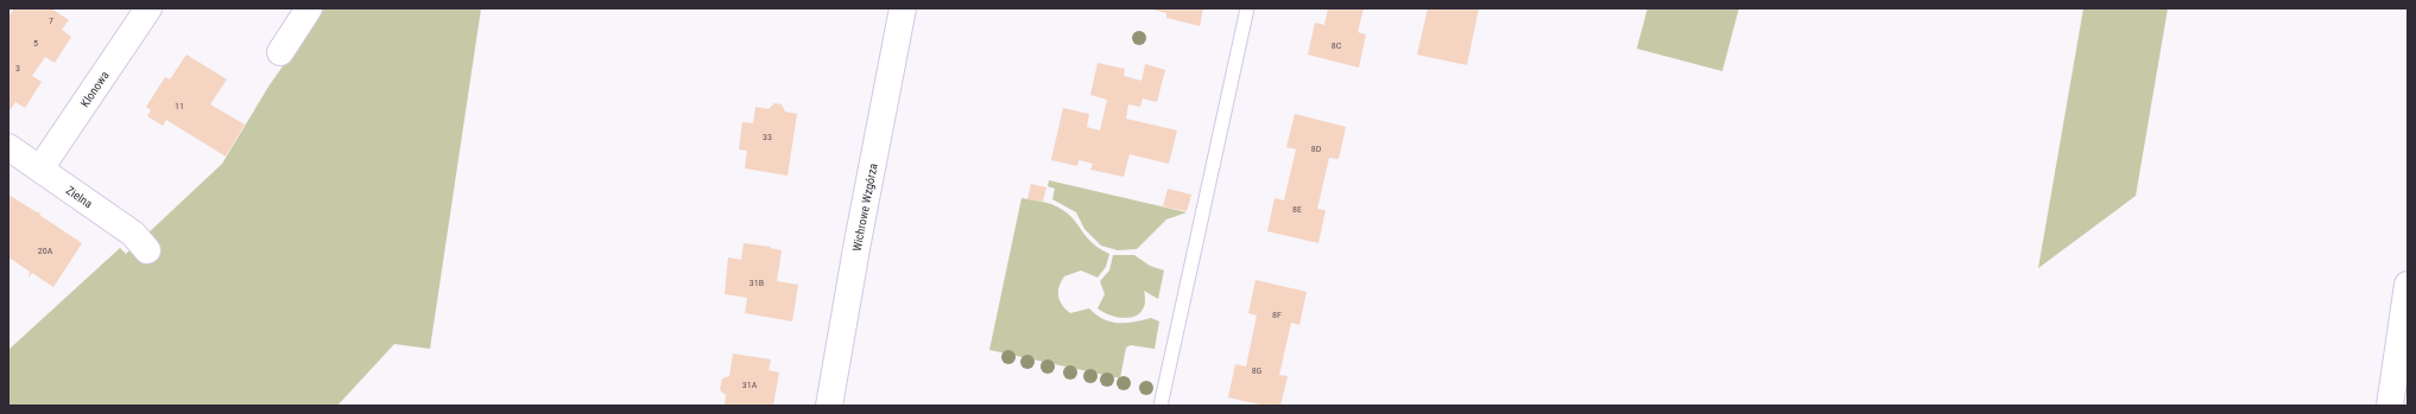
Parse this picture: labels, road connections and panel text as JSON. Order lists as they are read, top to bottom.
{
  "streets": {
    "street": ["Klonowa", "Zielna", "Wichrowe Wzgórza"]
  },
  "crossings": [
    ["Klonowa", "Zielna"]
  ],
  "house_numbers": [
    "7",
    "5",
    "8C",
    "3",
    "11",
    "33",
    "8D",
    "8E",
    "20A",
    "31B",
    "8F",
    "8G",
    "31A"
  ]
}
